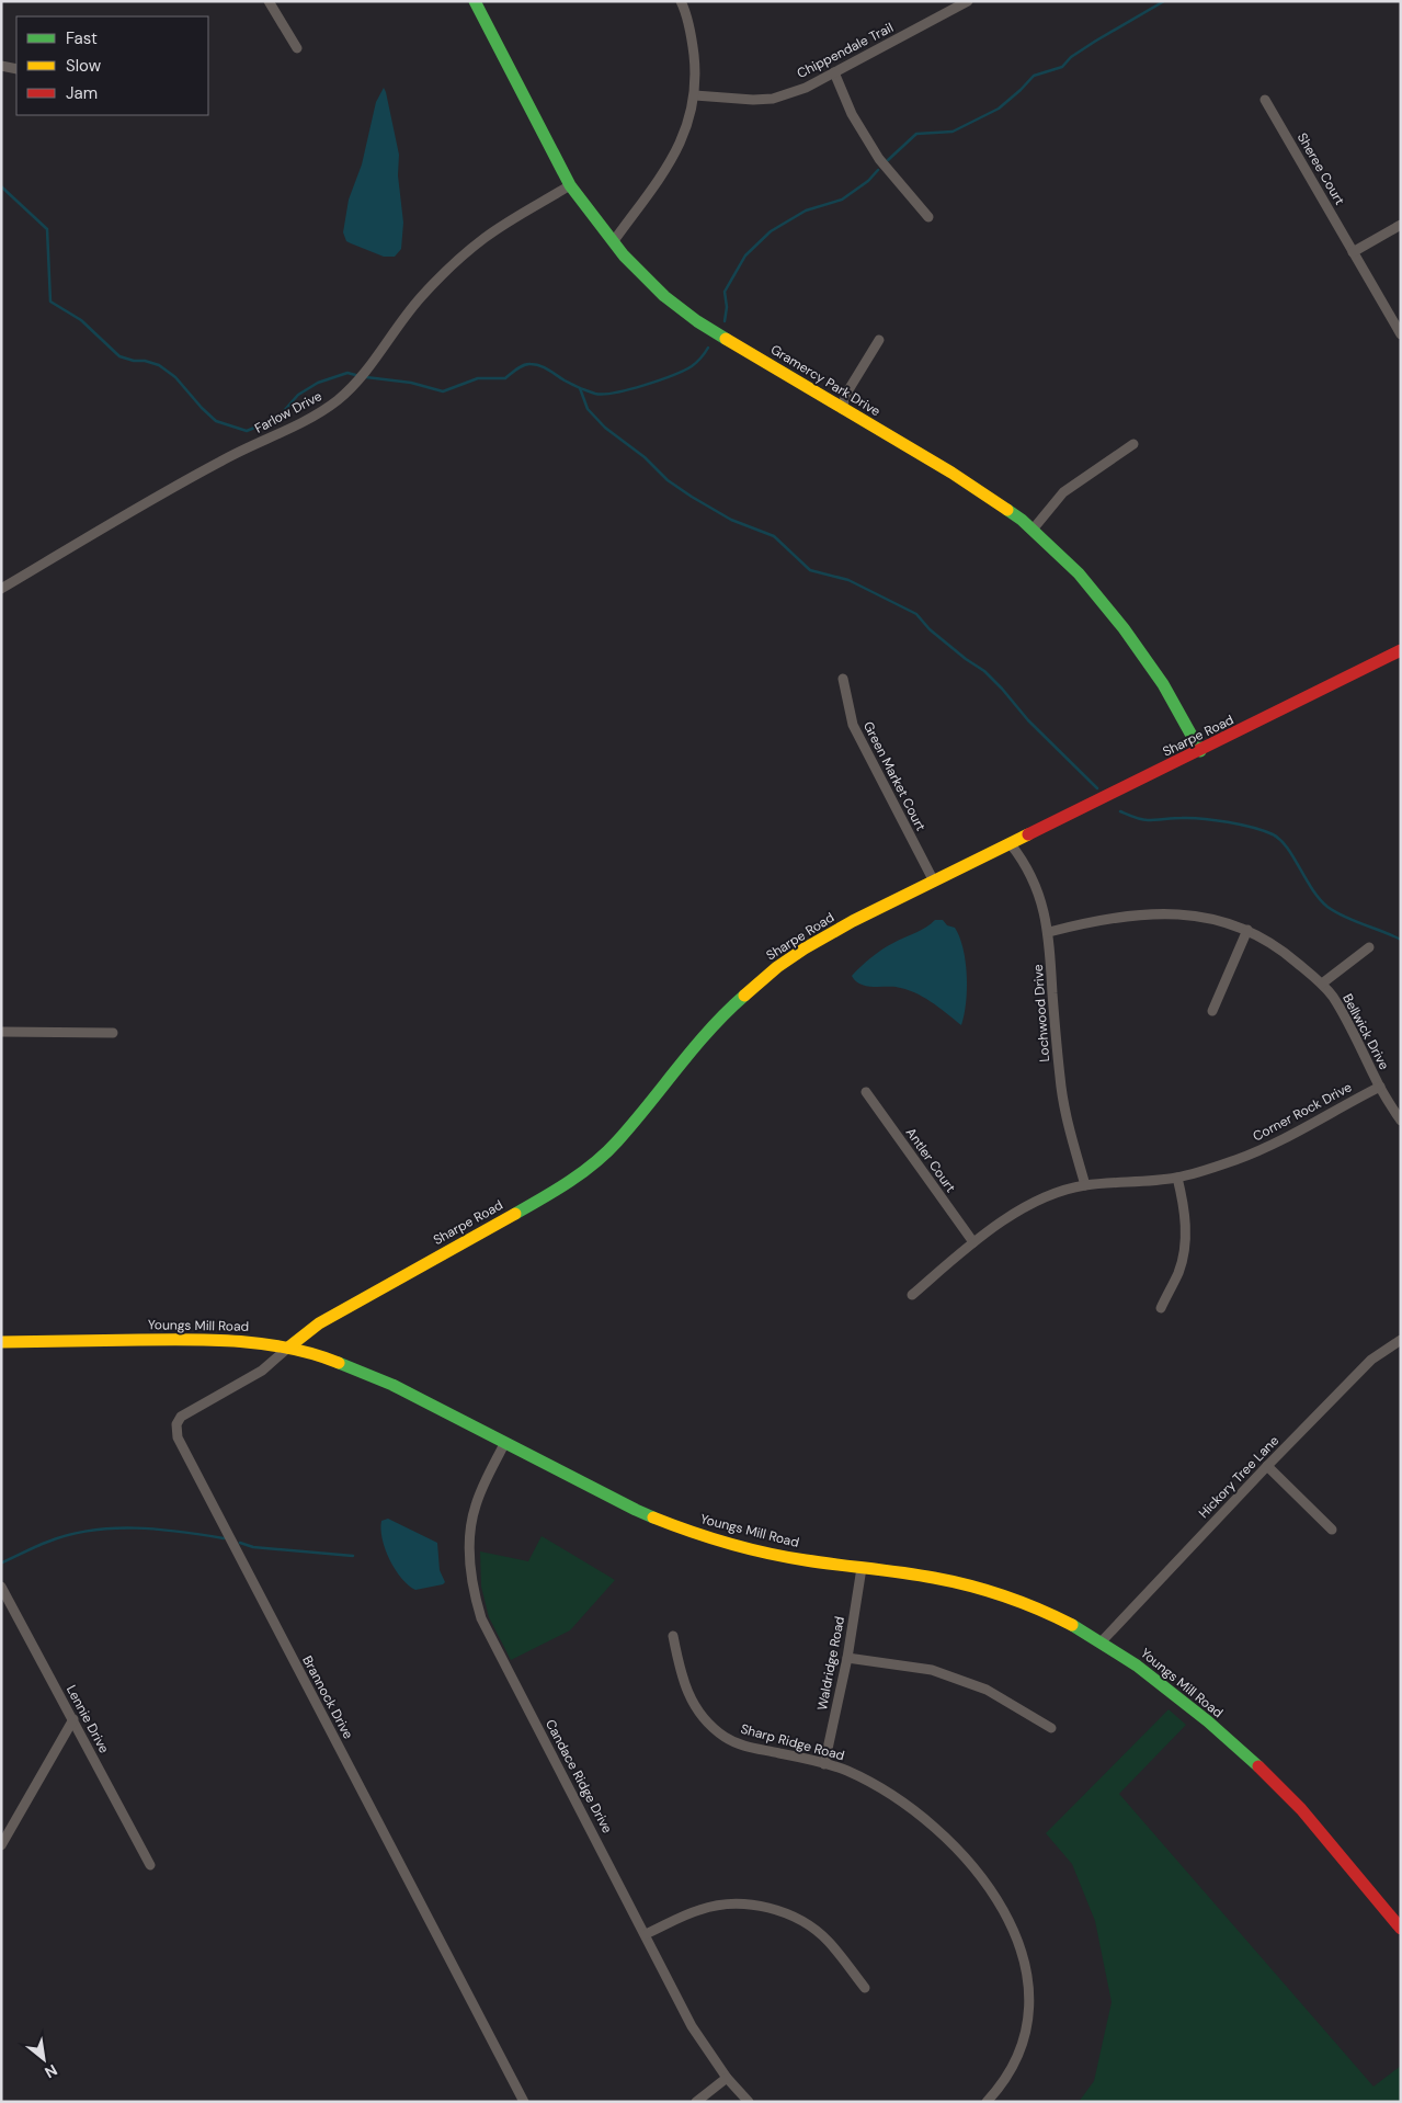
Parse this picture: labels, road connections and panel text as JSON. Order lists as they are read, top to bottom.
{
  "streets": {
    "street": [
      "Chippendale Trail",
      "Sheree Court",
      "Gramercy Park Drive",
      "Farlow Drive",
      "Sharpe Road",
      "Green Market Court",
      "Lochwood Drive",
      "Bellwick Drive",
      "Corner Rock Drive",
      "Antler Court",
      "Youngs Mill Road",
      "Hickory Tree Lane",
      "Waldridge Road",
      "Brannock Drive",
      "Lennie Drive",
      "Sharp Ridge Road",
      "Candace Ridge Drive"
    ]
  },
  "crossings": [
    ["Gramercy Park Drive", "Farlow Drive"],
    ["Gramercy Park Drive", "Sharpe Road"],
    ["Sharpe Road", "Green Market Court"],
    ["Sharpe Road", "Lochwood Drive"],
    ["Sharpe Road", "Youngs Mill Road"],
    ["Sharpe Road", "Brannock Drive"],
    ["Lochwood Drive", "Bellwick Drive"],
    ["Lochwood Drive", "Corner Rock Drive"],
    ["Bellwick Drive", "Corner Rock Drive"],
    ["Corner Rock Drive", "Antler Court"],
    ["Youngs Mill Road", "Hickory Tree Lane"],
    ["Youngs Mill Road", "Waldridge Road"],
    ["Youngs Mill Road", "Brannock Drive"],
    ["Youngs Mill Road", "Candace Ridge Drive"],
    ["Waldridge Road", "Sharp Ridge Road"]
  ],
  "legend": ["Fast", "Slow", "Jam"],
  "north": "bottom right"
}
